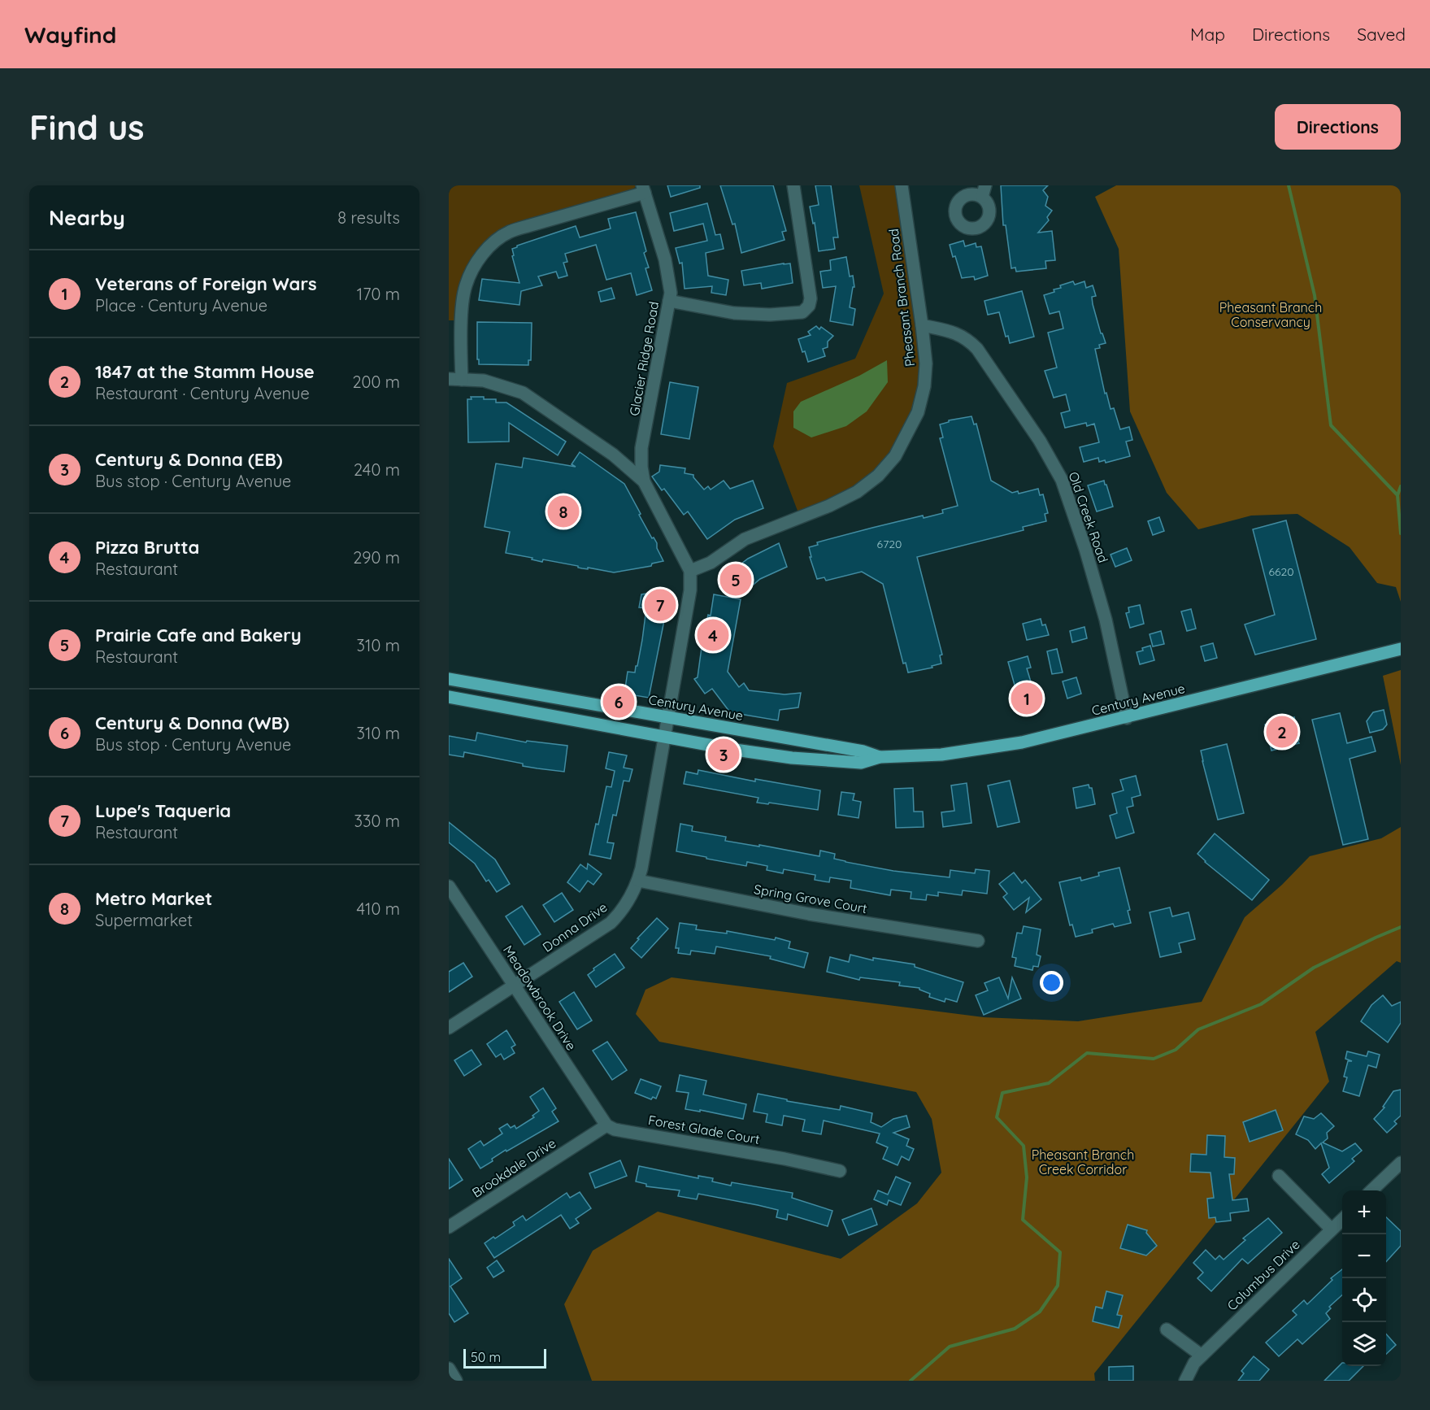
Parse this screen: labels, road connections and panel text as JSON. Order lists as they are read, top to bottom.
{
  "streets": {
    "main road": ["Century Avenue"],
    "street": [
      "Pheasant Branch Road",
      "Glacier Ridge Road",
      "Old Creek Road",
      "Spring Grove Court",
      "Donna Drive",
      "Meadowbrook Drive",
      "Forest Glade Court",
      "Brookdale Drive",
      "Columbus Drive"
    ]
  },
  "crossings": [
    ["Pheasant Branch Road", "Old Creek Road"],
    ["Pheasant Branch Road", "Donna Drive"],
    ["Old Creek Road", "Century Avenue"],
    ["Century Avenue", "Donna Drive"],
    ["Spring Grove Court", "Donna Drive"],
    ["Donna Drive", "Meadowbrook Drive"],
    ["Meadowbrook Drive", "Forest Glade Court"],
    ["Meadowbrook Drive", "Brookdale Drive"],
    ["Forest Glade Court", "Brookdale Drive"]
  ],
  "parks": ["Pheasant Branch Conservancy", "Pheasant Branch Creek Corridor"],
  "house_numbers": ["6720", "6620"],
  "scale_bar": "50 m",
  "page": {
    "header": "Wayfind",
    "nav": ["Map", "Directions", "Saved"],
    "buttons": "Directions",
    "title": "Find us",
    "heading": ["Nearby", "8 results"],
    "list": [
      {
        "mark": "1",
        "name": "Veterans of Foreign Wars",
        "note": "Place · Century Avenue",
        "value": "170 m"
      },
      {
        "mark": "2",
        "name": "1847 at the Stamm House",
        "note": "Restaurant · Century Avenue",
        "value": "200 m"
      },
      {
        "mark": "3",
        "name": "Century & Donna (EB)",
        "note": "Bus stop · Century Avenue",
        "value": "240 m"
      },
      {
        "mark": "4",
        "name": "Pizza Brutta",
        "note": "Restaurant",
        "value": "290 m"
      },
      {
        "mark": "5",
        "name": "Prairie Cafe and Bakery",
        "note": "Restaurant",
        "value": "310 m"
      },
      {
        "mark": "6",
        "name": "Century & Donna (WB)",
        "note": "Bus stop · Century Avenue",
        "value": "310 m"
      },
      {
        "mark": "7",
        "name": "Lupe's Taqueria",
        "note": "Restaurant",
        "value": "330 m"
      },
      {
        "mark": "8",
        "name": "Metro Market",
        "note": "Supermarket",
        "value": "410 m"
      }
    ],
    "pins": [
      "8",
      "5",
      "7",
      "4",
      "1",
      "6",
      "2",
      "3"
    ],
    "map_buttons": ["+", "−"],
    "scale": "50 m"
  }
}
